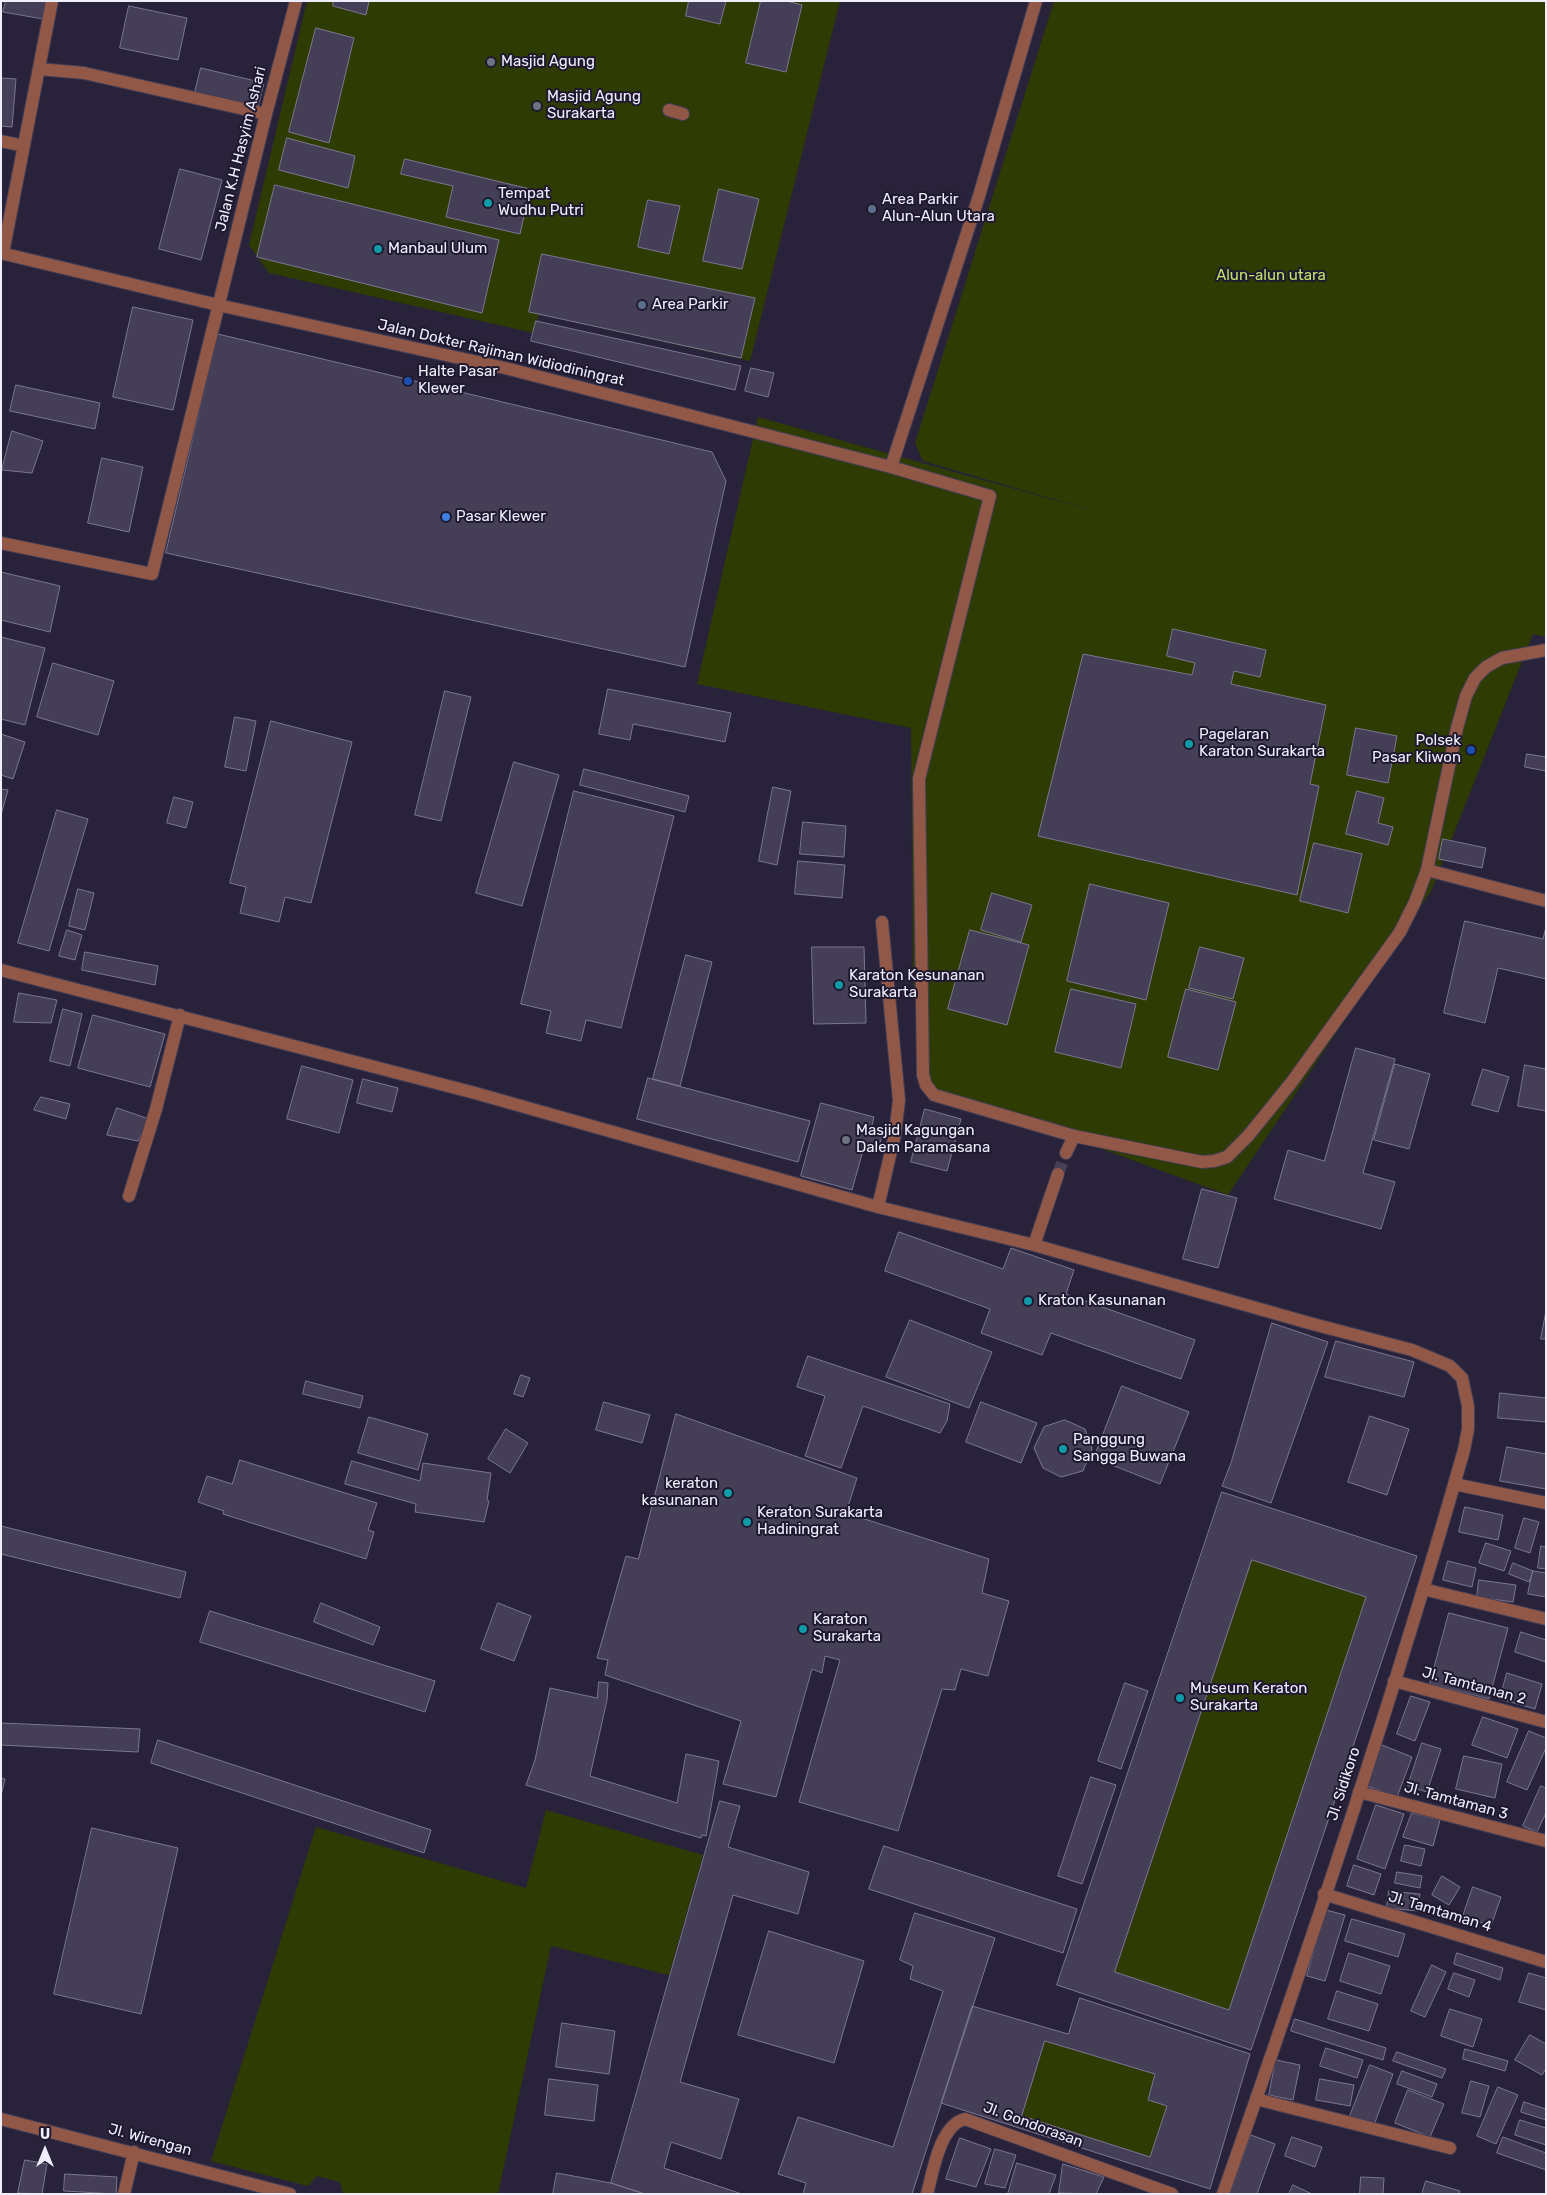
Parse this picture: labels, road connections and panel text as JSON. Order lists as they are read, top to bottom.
{
  "streets": {
    "street": [
      "Jalan K.H Hasyim Ashari",
      "Jalan Dokter Rajiman Widiodiningrat",
      "Jl. Tamtaman 2",
      "Jl. Sidikoro",
      "Jl. Tamtaman 3",
      "Jl. Tamtaman 4",
      "Jl. Gondorasan",
      "Jl. Wirengan"
    ]
  },
  "crossings": [
    ["Jalan K.H Hasyim Ashari", "Jalan Dokter Rajiman Widiodiningrat"],
    ["Jl. Tamtaman 2", "Jl. Sidikoro"],
    ["Jl. Sidikoro", "Jl. Tamtaman 3"],
    ["Jl. Sidikoro", "Jl. Tamtaman 4"]
  ],
  "parks": ["Alun-alun utara"],
  "places": [
    "Masjid Agung",
    "Masjid Agung Surakarta",
    "Tempat Wudhu Putri",
    "Area Parkir Alun-Alun Utara",
    "Manbaul Ulum",
    "Area Parkir",
    "Halte Pasar Klewer",
    "Pasar Klewer",
    "Pagelaran Karaton Surakarta",
    "Polsek Pasar Kliwon",
    "Karaton Kesunanan Surakarta",
    "Masjid Kagungan Dalem Paramasana",
    "Kraton Kasunanan",
    "Panggung Sangga Buwana",
    "keraton kasunanan",
    "Keraton Surakarta Hadiningrat",
    "Karaton Surakarta",
    "Museum Keraton Surakarta"
  ],
  "north": "top"
}
